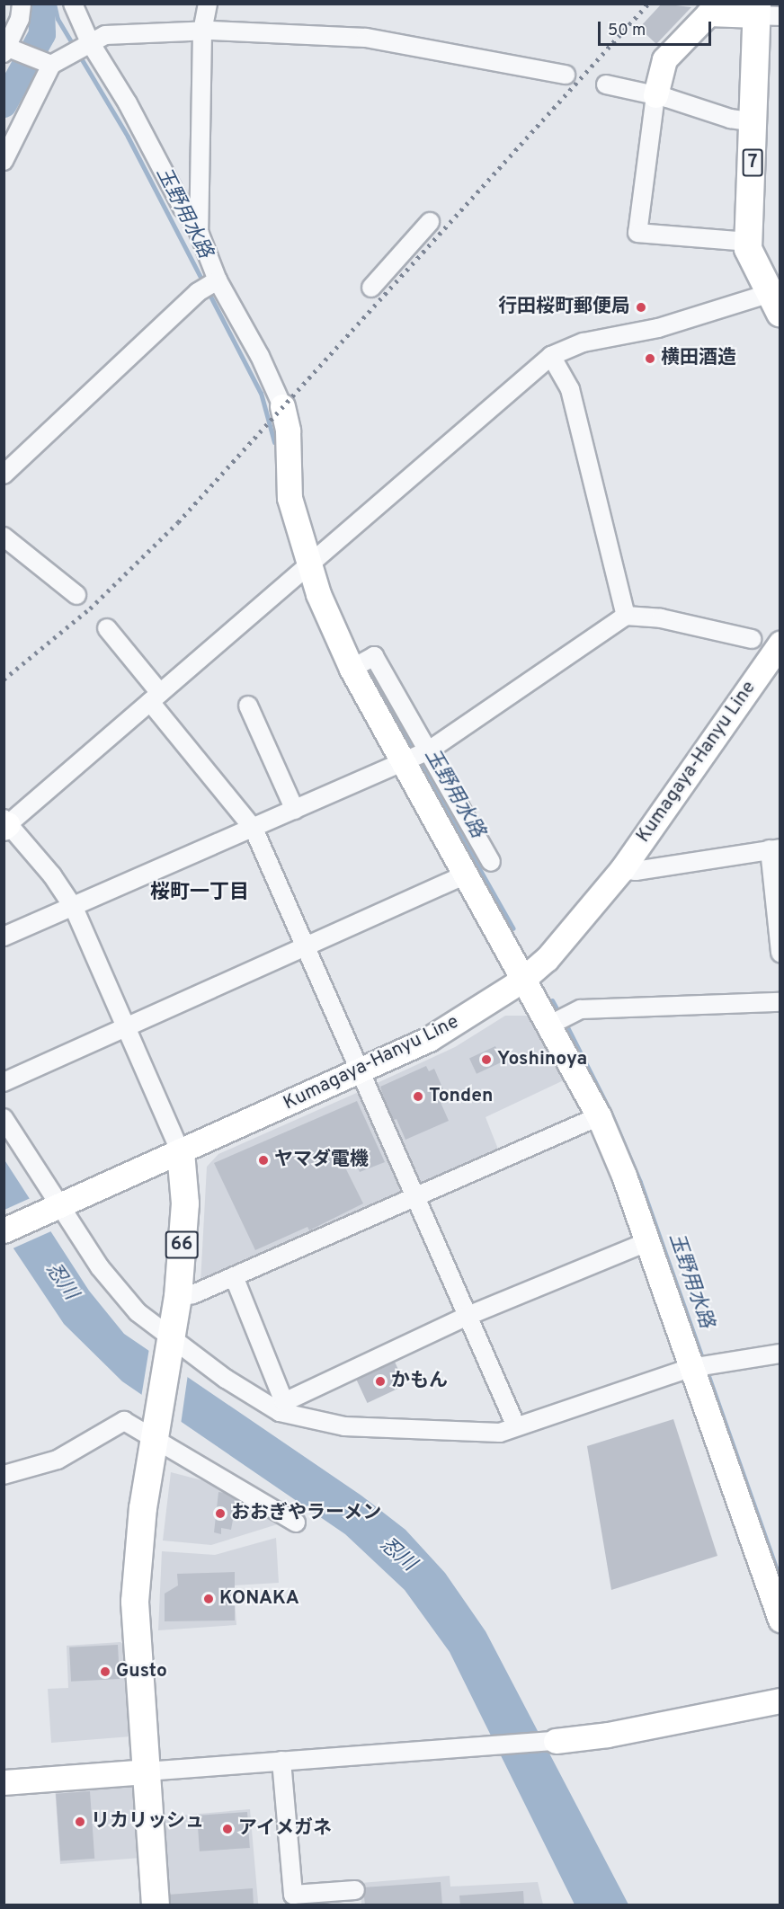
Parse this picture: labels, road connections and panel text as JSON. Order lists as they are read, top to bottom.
{
  "streets": {
    "main road": ["7", "66"],
    "street": ["Kumagaya-Hanyu Line"]
  },
  "crossings": [
    ["Kumagaya-Hanyu Line", "66"]
  ],
  "districts": ["桜町一丁目"],
  "water": ["玉野用水路", "忍川"],
  "places": [
    "行田桜町郵便局",
    "横田酒造",
    "Yoshinoya",
    "Tonden",
    "ヤマダ電機",
    "かもん",
    "おおぎやラーメン",
    "KONAKA",
    "Gusto",
    "リカリッシュ",
    "アイメガネ"
  ],
  "scale_bar": "50 m"
}
